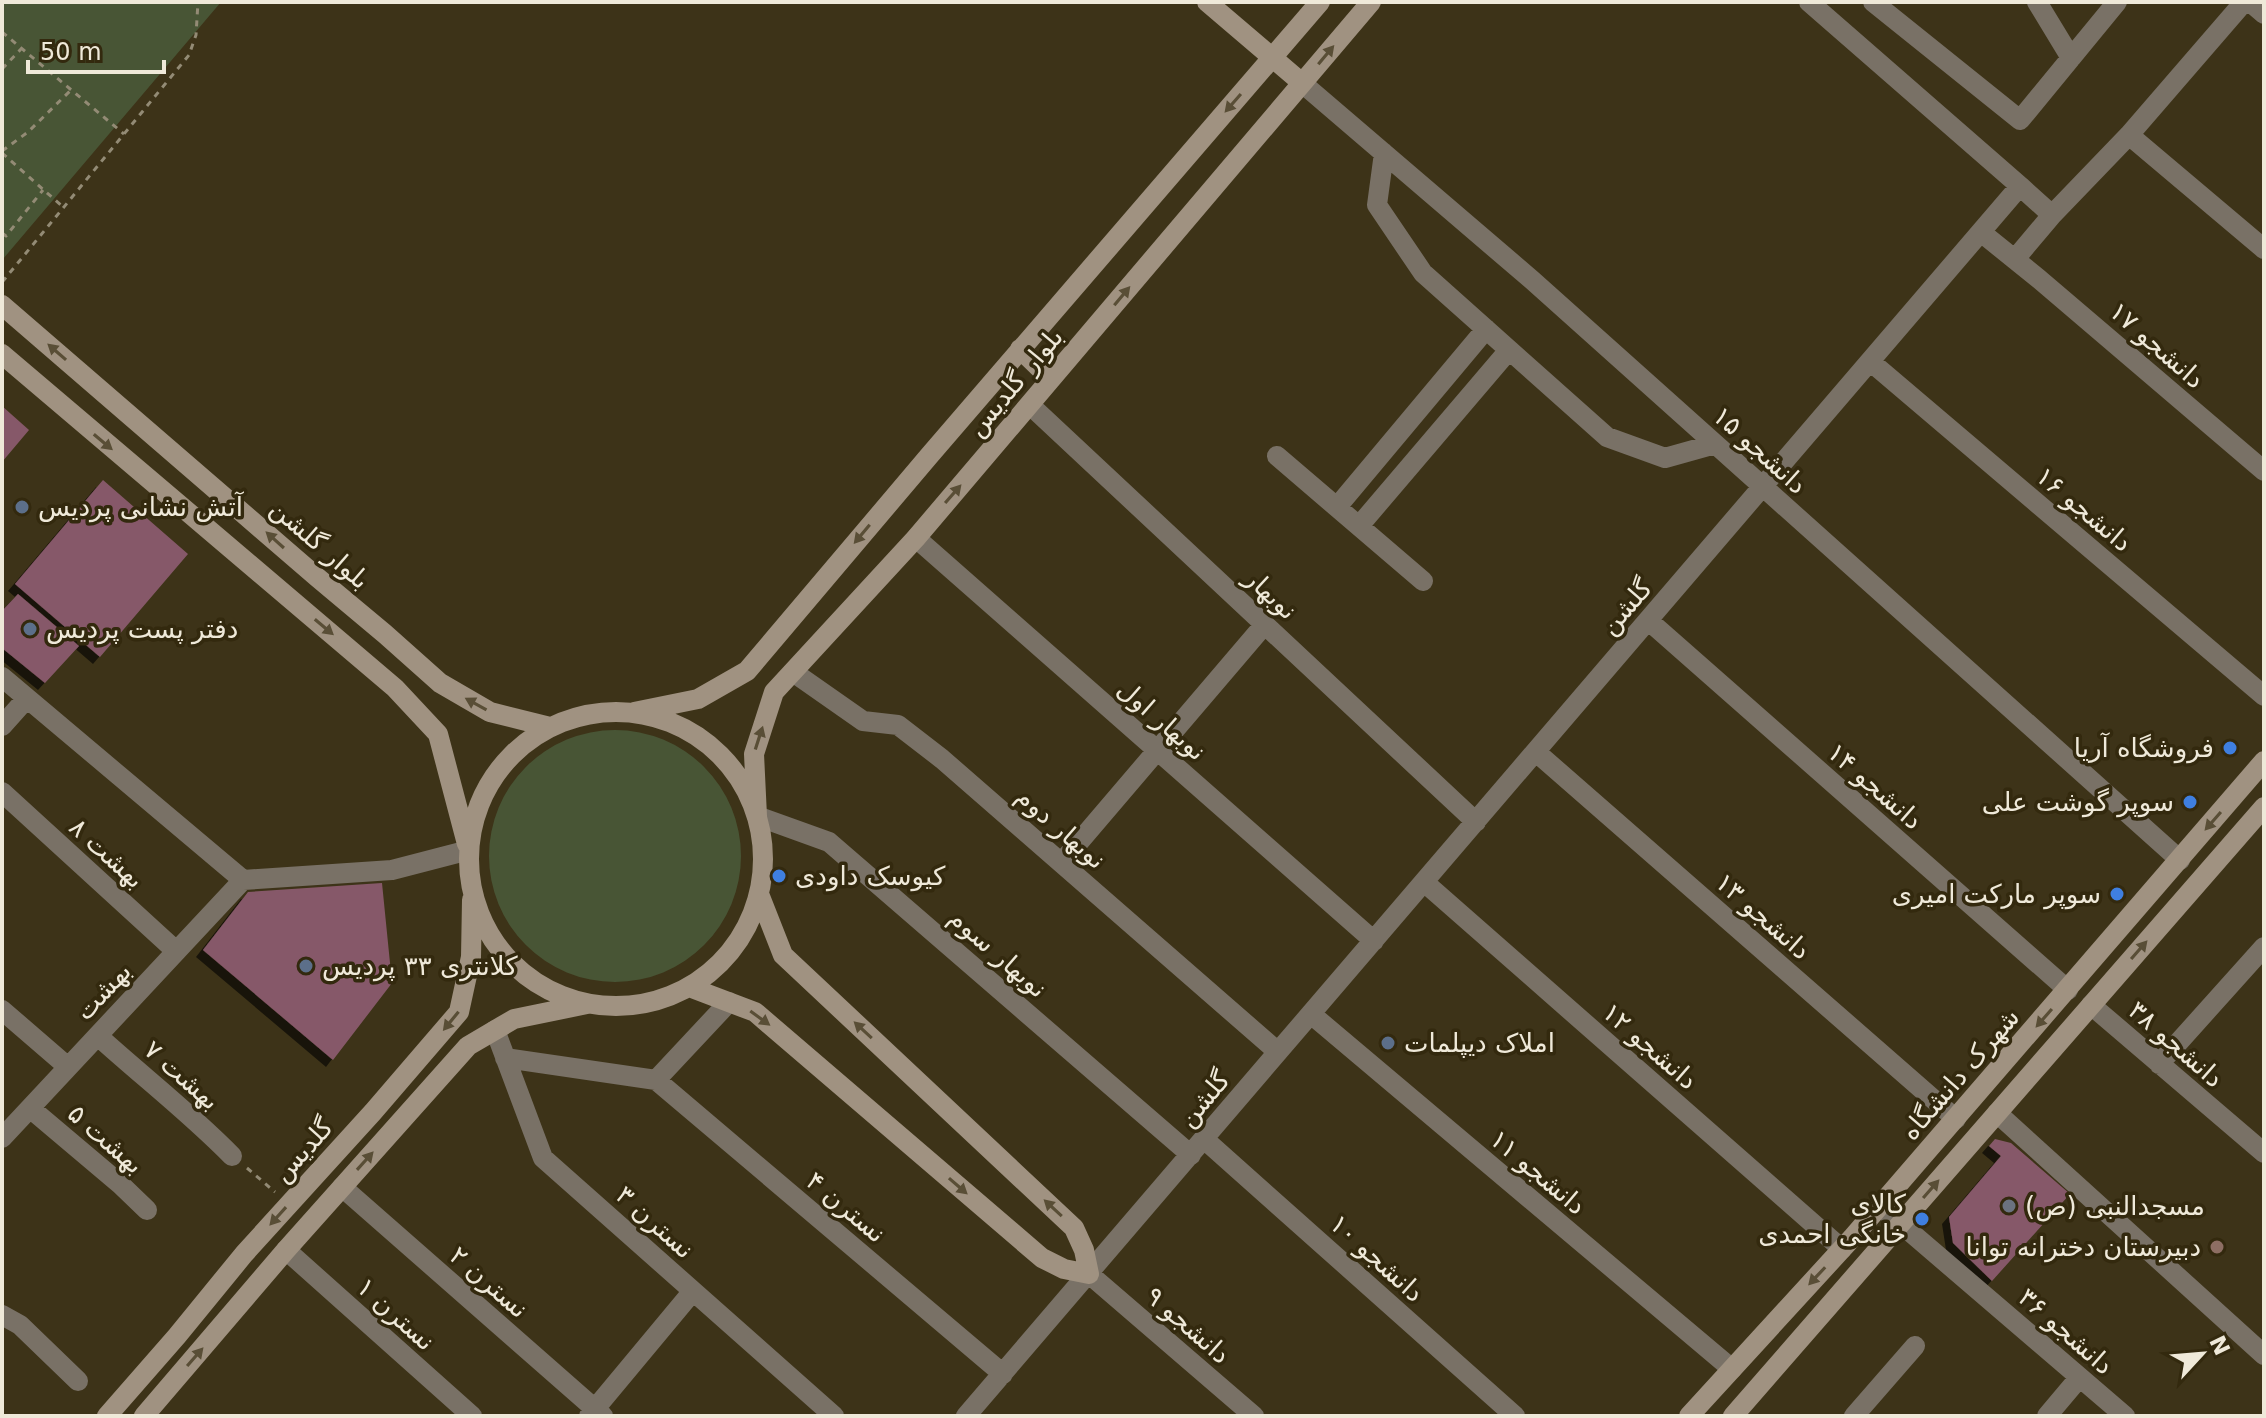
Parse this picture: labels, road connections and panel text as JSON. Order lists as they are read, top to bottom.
{
  "streets": {
    "main road": [
      "بلوار گلدیس",
      "بلوار گلشن",
      "شهرک دانشگاه",
      "گلدیس"
    ],
    "street": [
      "دانشجو ۱۷",
      "دانشجو ۱۵",
      "دانشجو ۱۶",
      "نوبهار",
      "گلشن",
      "نوبهار اول",
      "دانشجو ۱۴",
      "نوبهار دوم",
      "بهشت ۸",
      "دانشجو ۱۳",
      "نوبهار سوم",
      "بهشت",
      "دانشجو ۳۸",
      "دانشجو ۱۲",
      "بهشت ۷",
      "بهشت ۵",
      "دانشجو ۱۱",
      "نسترن ۴",
      "نسترن ۳",
      "دانشجو ۱۰",
      "نسترن ۲",
      "نسترن ۱",
      "دانشجو ۹",
      "دانشجو ۳۶"
    ]
  },
  "crossings": [
    ["دانشجو ۱۷", "گلشن"],
    ["بلوار گلدیس", "دانشجو ۱۵"],
    ["بلوار گلدیس", "نوبهار"],
    ["بلوار گلدیس", "نوبهار اول"],
    ["بلوار گلدیس", "نوبهار دوم"],
    ["بلوار گلدیس", "نوبهار سوم"],
    ["دانشجو ۱۵", "گلشن"],
    ["دانشجو ۱۵", "شهرک دانشگاه"],
    ["دانشجو ۱۶", "گلشن"],
    ["نوبهار", "گلشن"],
    ["گلشن", "نوبهار اول"],
    ["گلشن", "دانشجو ۱۴"],
    ["گلشن", "نوبهار دوم"],
    ["گلشن", "دانشجو ۱۳"],
    ["گلشن", "نوبهار سوم"],
    ["گلشن", "دانشجو ۱۲"],
    ["گلشن", "دانشجو ۱۱"],
    ["گلشن", "نسترن ۴"],
    ["گلشن", "دانشجو ۱۰"],
    ["گلشن", "دانشجو ۹"],
    ["دانشجو ۱۴", "شهرک دانشگاه"],
    ["بهشت ۸", "بهشت"],
    ["دانشجو ۱۳", "شهرک دانشگاه"],
    ["نوبهار سوم", "دانشجو ۱۰"],
    ["بهشت", "بهشت ۷"],
    ["بهشت", "بهشت ۵"],
    ["دانشجو ۳۸", "شهرک دانشگاه"],
    ["دانشجو ۱۲", "شهرک دانشگاه"],
    ["شهرک دانشگاه", "دانشجو ۱۱"],
    ["شهرک دانشگاه", "دانشجو ۳۶"],
    ["گلدیس", "نسترن ۳"],
    ["گلدیس", "نسترن ۲"],
    ["گلدیس", "نسترن ۱"]
  ],
  "places": [
    "آتش نشانی پردیس",
    "دفتر پست پردیس",
    "فروشگاه آریا",
    "سوپر گوشت علی",
    "کیوسک داودی",
    "سوپر مارکت امیری",
    "کلانتری ۳۳ پردیس",
    "املاک دیپلمات",
    "مسجدالنبی (ص)",
    "کالای خانگی احمدی",
    "دبیرستان دخترانه توانا"
  ],
  "scale_bar": "50 m",
  "north": "top right"
}
